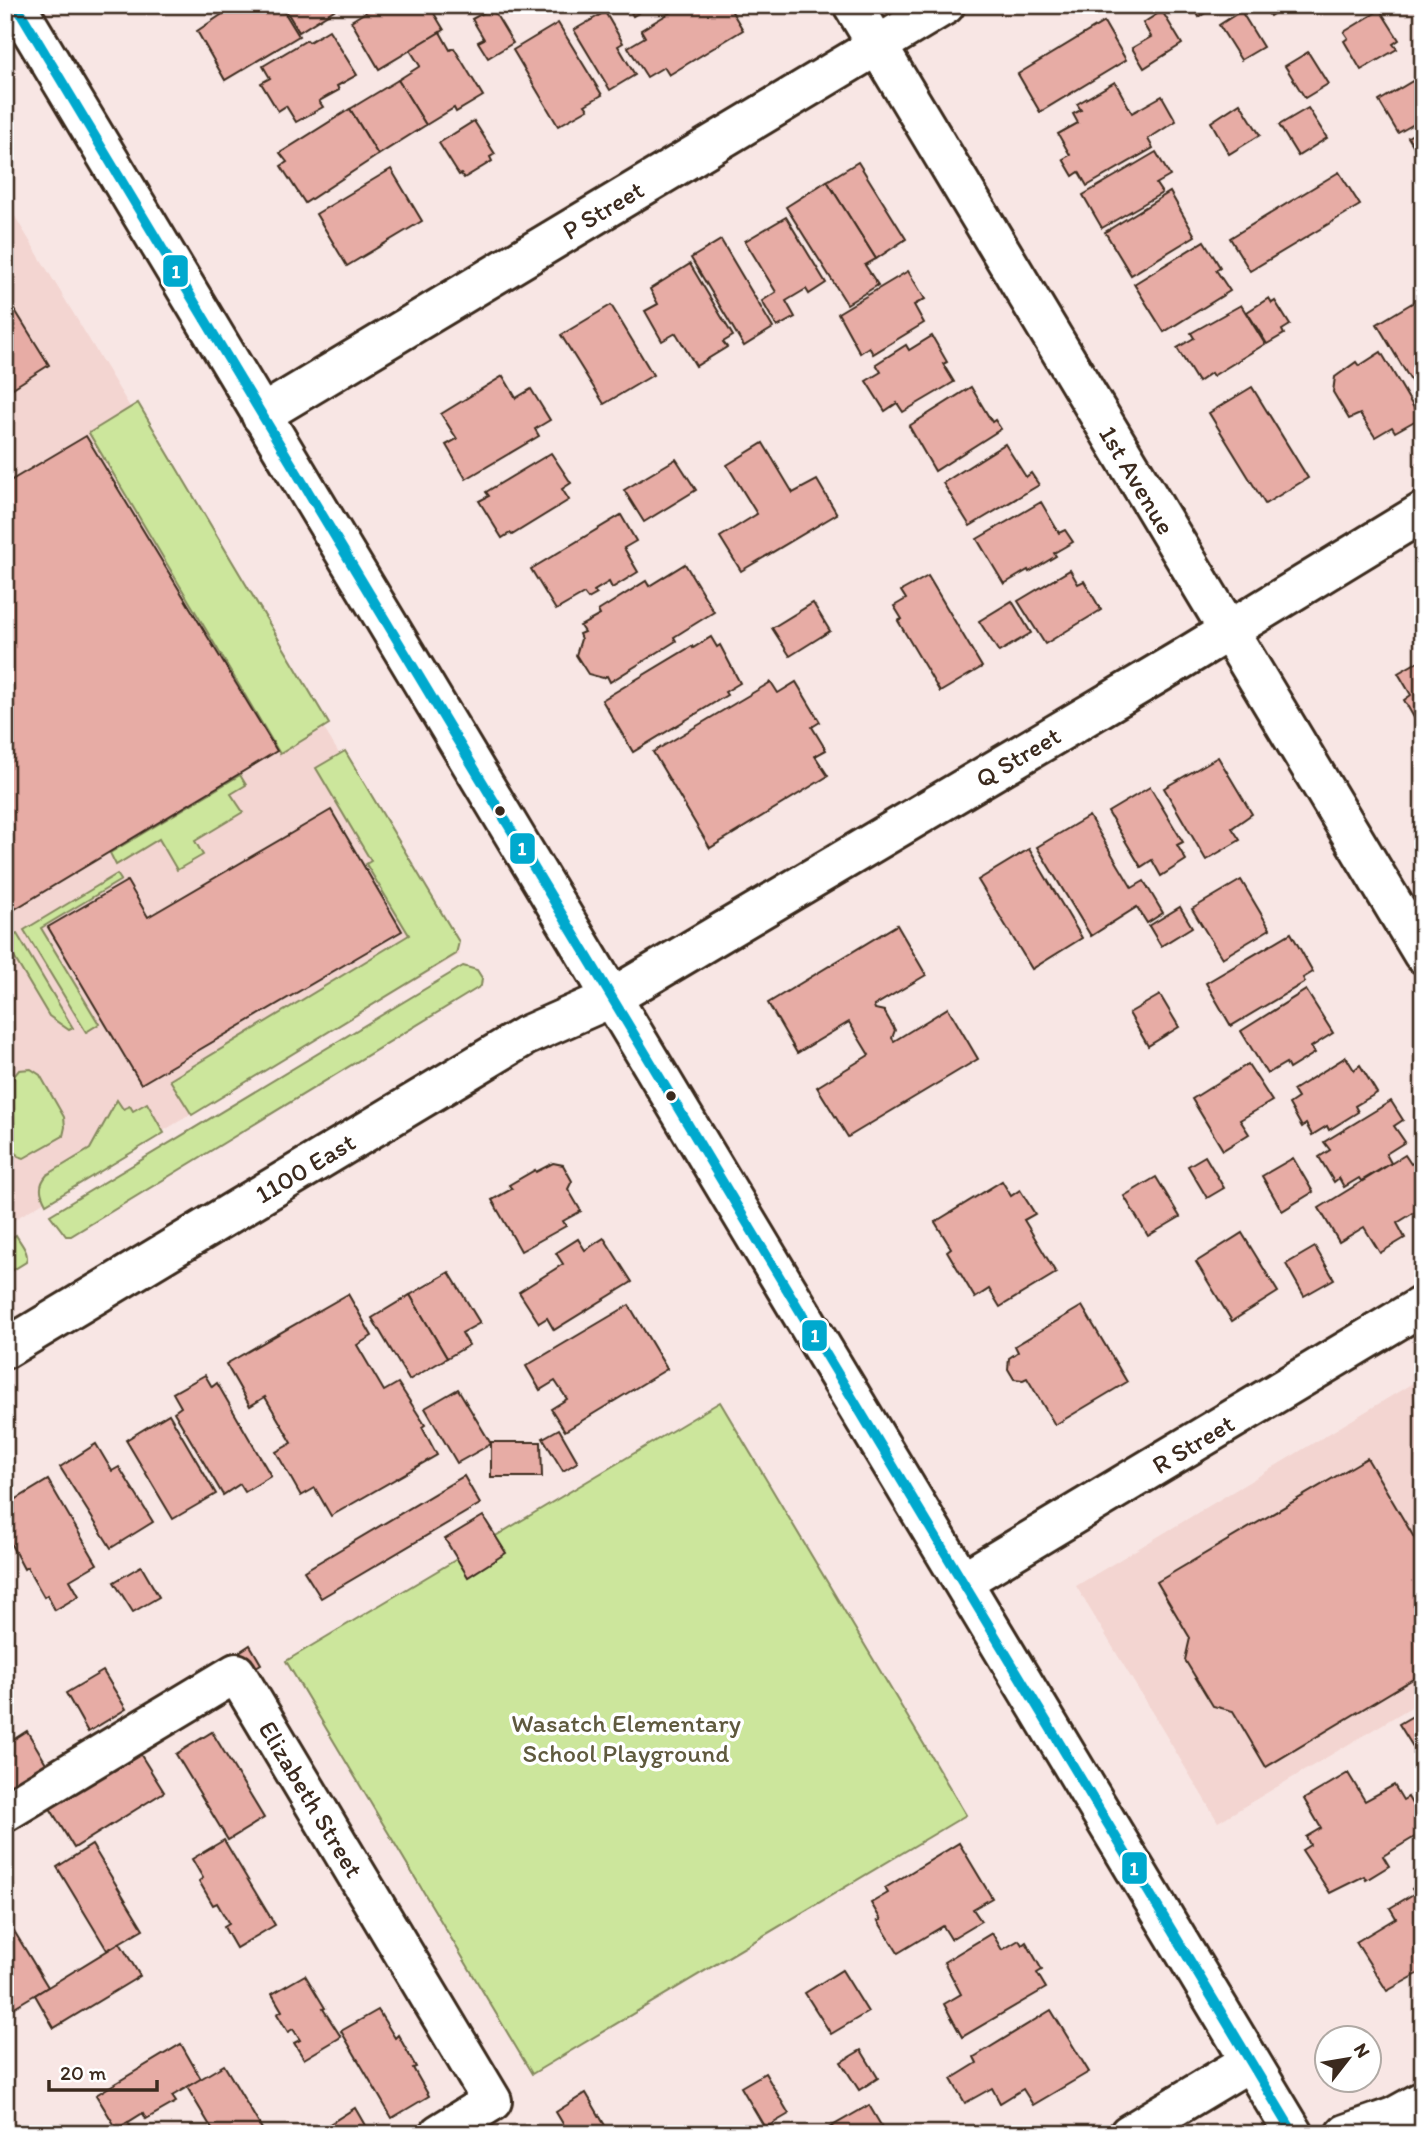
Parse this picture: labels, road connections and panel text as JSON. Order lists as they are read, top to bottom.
{
  "streets": {
    "street": [
      "P Street",
      "1st Avenue",
      "Q Street",
      "1100 East",
      "R Street",
      "Elizabeth Street"
    ]
  },
  "crossings": [
    ["P Street", "1st Avenue"],
    ["1st Avenue", "Q Street"],
    ["Q Street", "1100 East"]
  ],
  "parks": ["Wasatch Elementary School Playground"],
  "lines": ["transit line 1"],
  "scale_bar": "20 m",
  "north": "top right"
}
